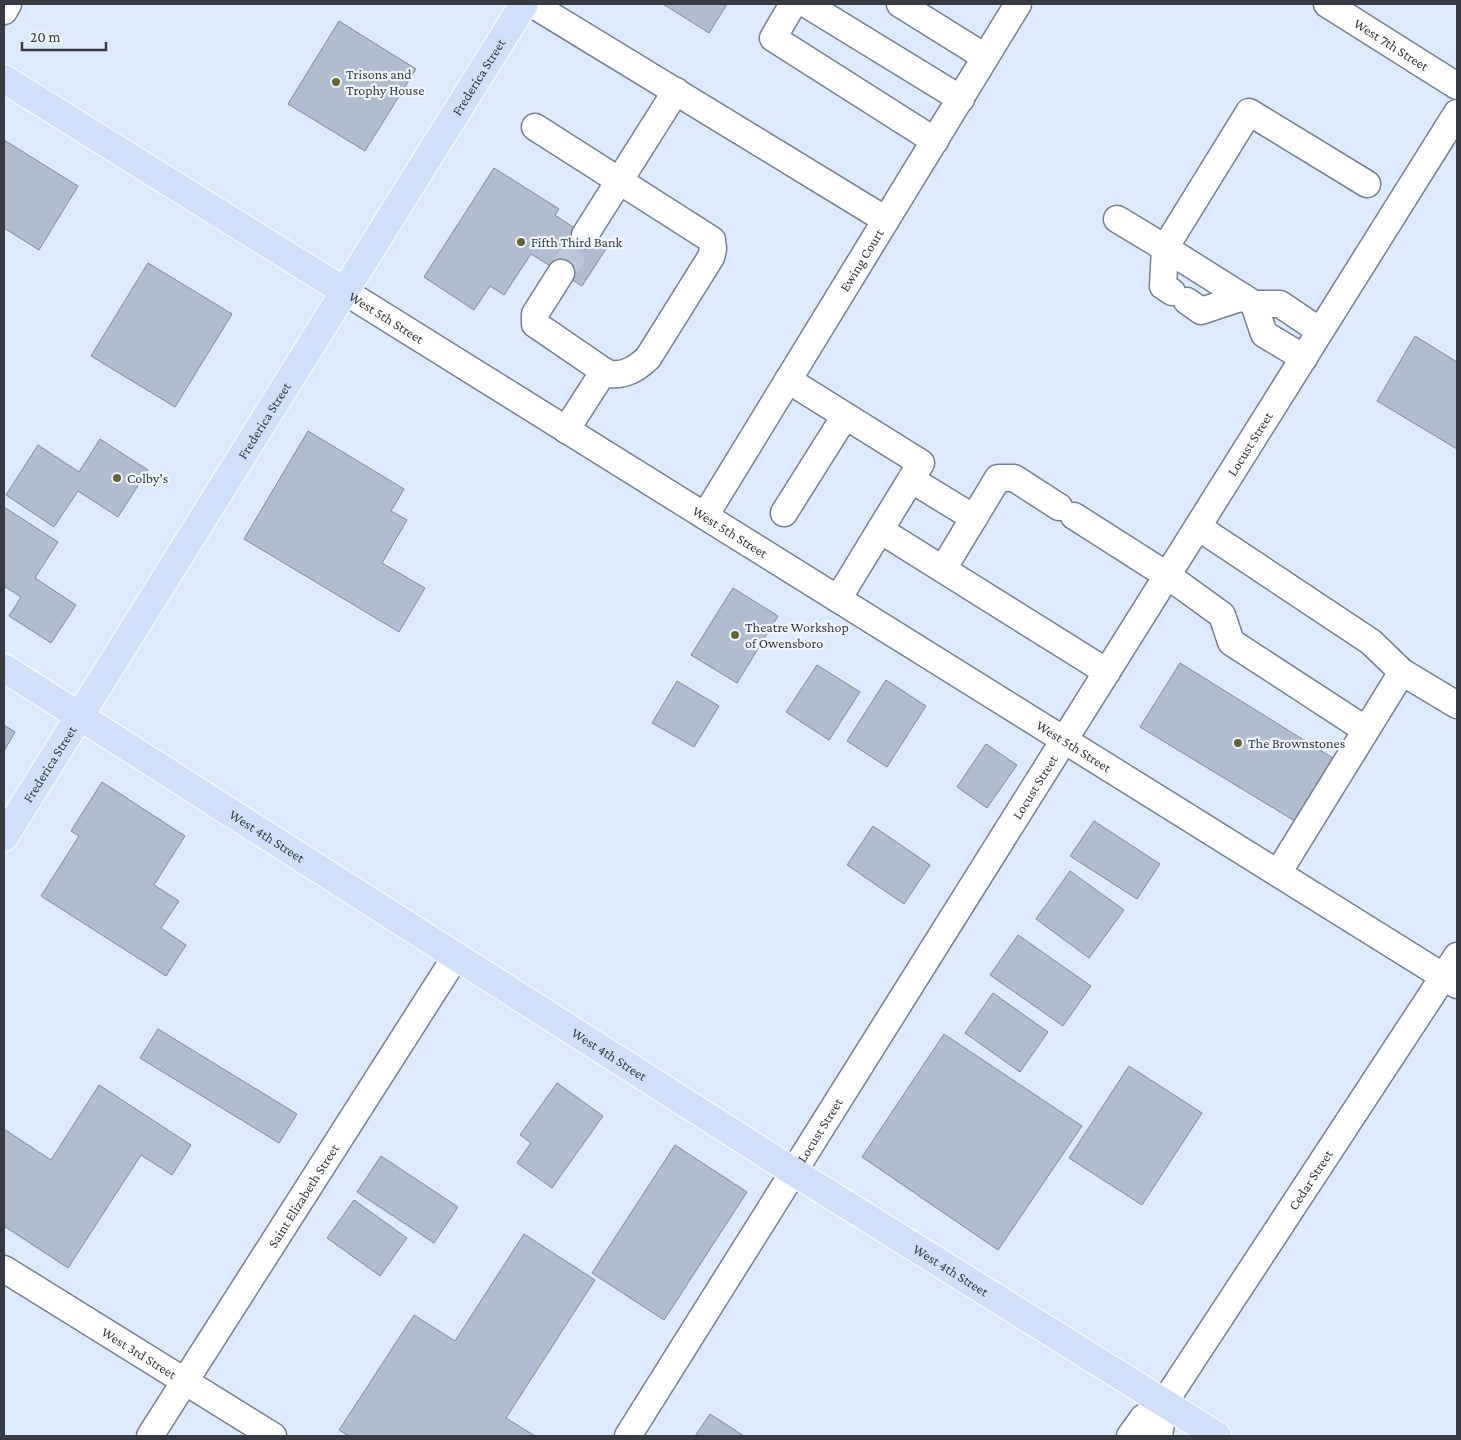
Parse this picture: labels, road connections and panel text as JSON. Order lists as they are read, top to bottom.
{
  "streets": {
    "main road": ["Frederica Street", "West 5th Street", "West 4th Street"],
    "street": [
      "West 7th Street",
      "Ewing Court",
      "Locust Street",
      "Cedar Street",
      "Saint Elizabeth Street",
      "West 3rd Street"
    ]
  },
  "crossings": [
    ["Frederica Street", "West 5th Street"],
    ["Frederica Street", "West 4th Street"],
    ["Ewing Court", "West 5th Street"],
    ["West 5th Street", "Locust Street"],
    ["West 5th Street", "Cedar Street"],
    ["Locust Street", "West 4th Street"],
    ["West 4th Street", "Cedar Street"],
    ["West 4th Street", "Saint Elizabeth Street"],
    ["Saint Elizabeth Street", "West 3rd Street"]
  ],
  "places": [
    "Trisons and Trophy House",
    "Fifth Third Bank",
    "Colby's",
    "Theatre Workshop of Owensboro",
    "The Brownstones"
  ],
  "scale_bar": "20 m"
}
